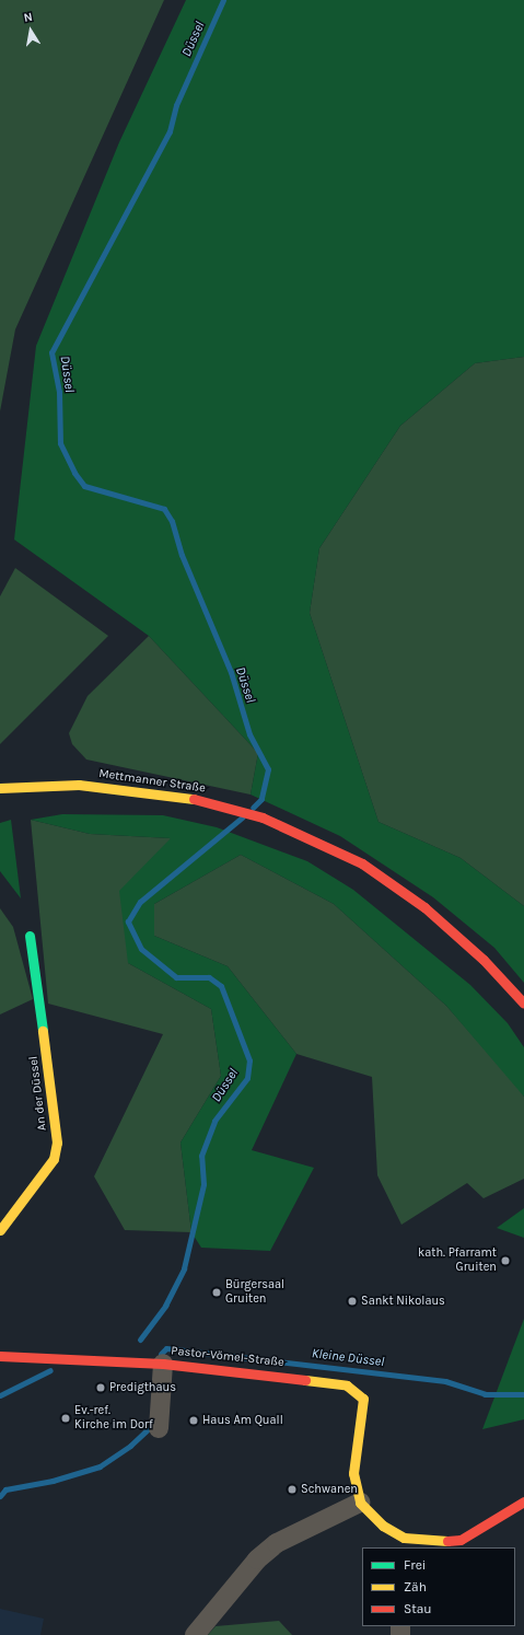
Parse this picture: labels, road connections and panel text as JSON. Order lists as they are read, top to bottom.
{
  "streets": {
    "street": ["Mettmanner Straße", "An der Düssel", "Pastor-Vömel-Straße"]
  },
  "water": ["Düssel", "Kleine Düssel"],
  "places": [
    "kath. Pfarramt Gruiten",
    "Bürgersaal Gruiten",
    "Sankt Nikolaus",
    "Predigthaus",
    "Ev.-ref. Kirche im Dorf",
    "Haus Am Quall",
    "Schwanen"
  ],
  "legend": ["Frei", "Zäh", "Stau"],
  "north": "top"
}
